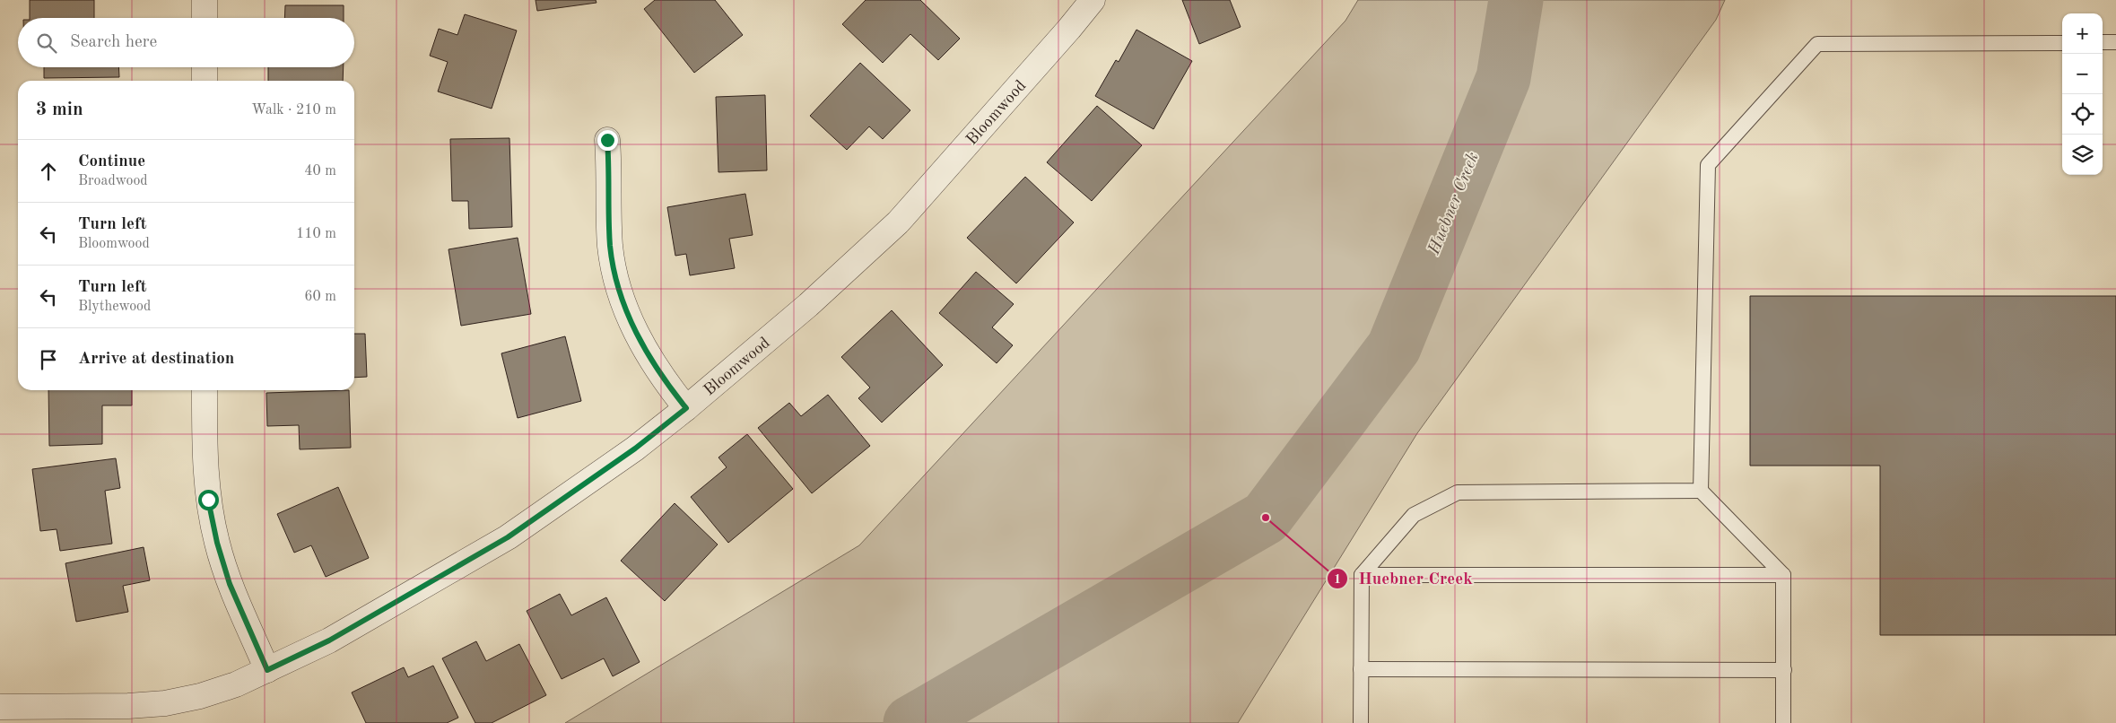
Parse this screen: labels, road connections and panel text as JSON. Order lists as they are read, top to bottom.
{
  "streets": {
    "street": ["Bloomwood"]
  },
  "water": ["Huebner Creek"],
  "places": ["Huebner Creek"],
  "page": {
    "map_buttons": ["+", "−"],
    "search": "Search here",
    "heading": ["3 min", "Walk · 210 m"],
    "list": [
      ["Continue", "Broadwood", "40 m"],
      ["Turn left", "Bloomwood", "110 m"],
      ["Turn left", "Blythewood", "60 m"],
      "Arrive at destination"
    ]
  }
}
